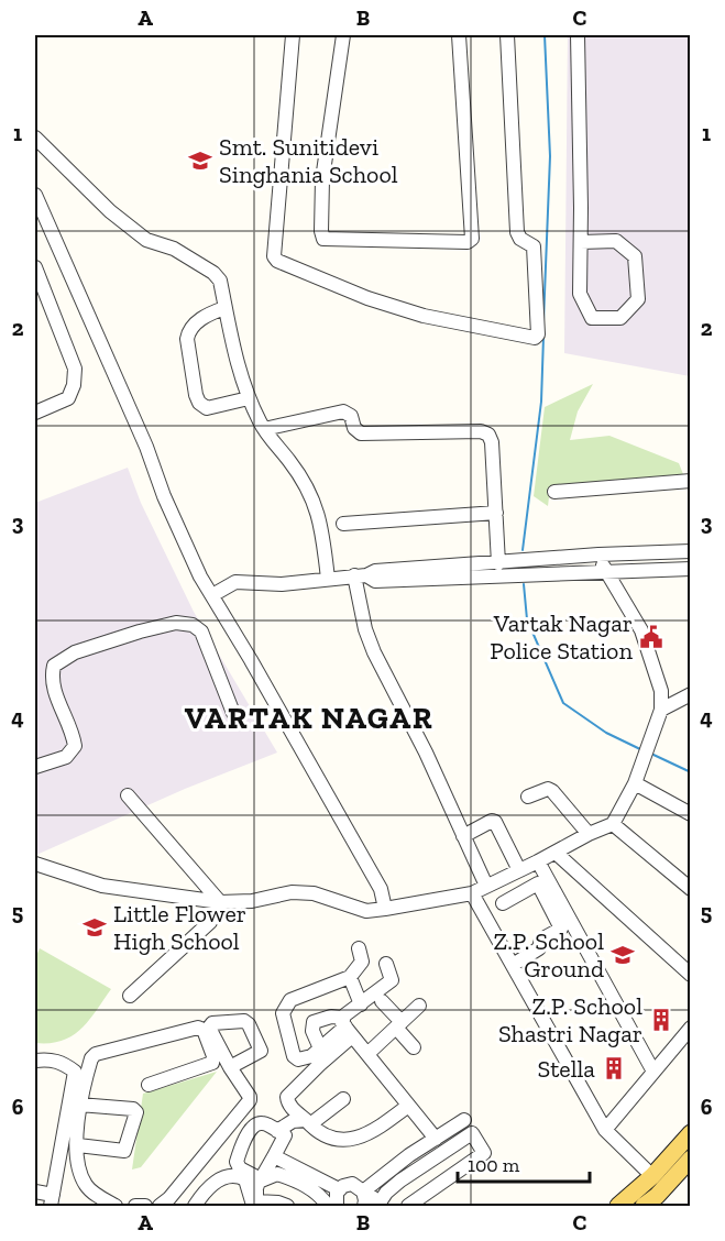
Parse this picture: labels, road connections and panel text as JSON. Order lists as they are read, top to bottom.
{
  "districts": ["VARTAK NAGAR"],
  "places": {
    "school or university": ["Smt. Sunitidevi Singhania School", "Little Flower High School", "Z.P. School Ground"],
    "public building": ["Vartak Nagar Police Station"],
    "building": ["Z.P. School Shastri Nagar", "Stella"]
  },
  "scale_bar": "100 m",
  "grid": {
    "columns": ["A", "B", "C"],
    "rows": [
      "1",
      "2",
      "3",
      "4",
      "5",
      "6"
    ]
  }
}
